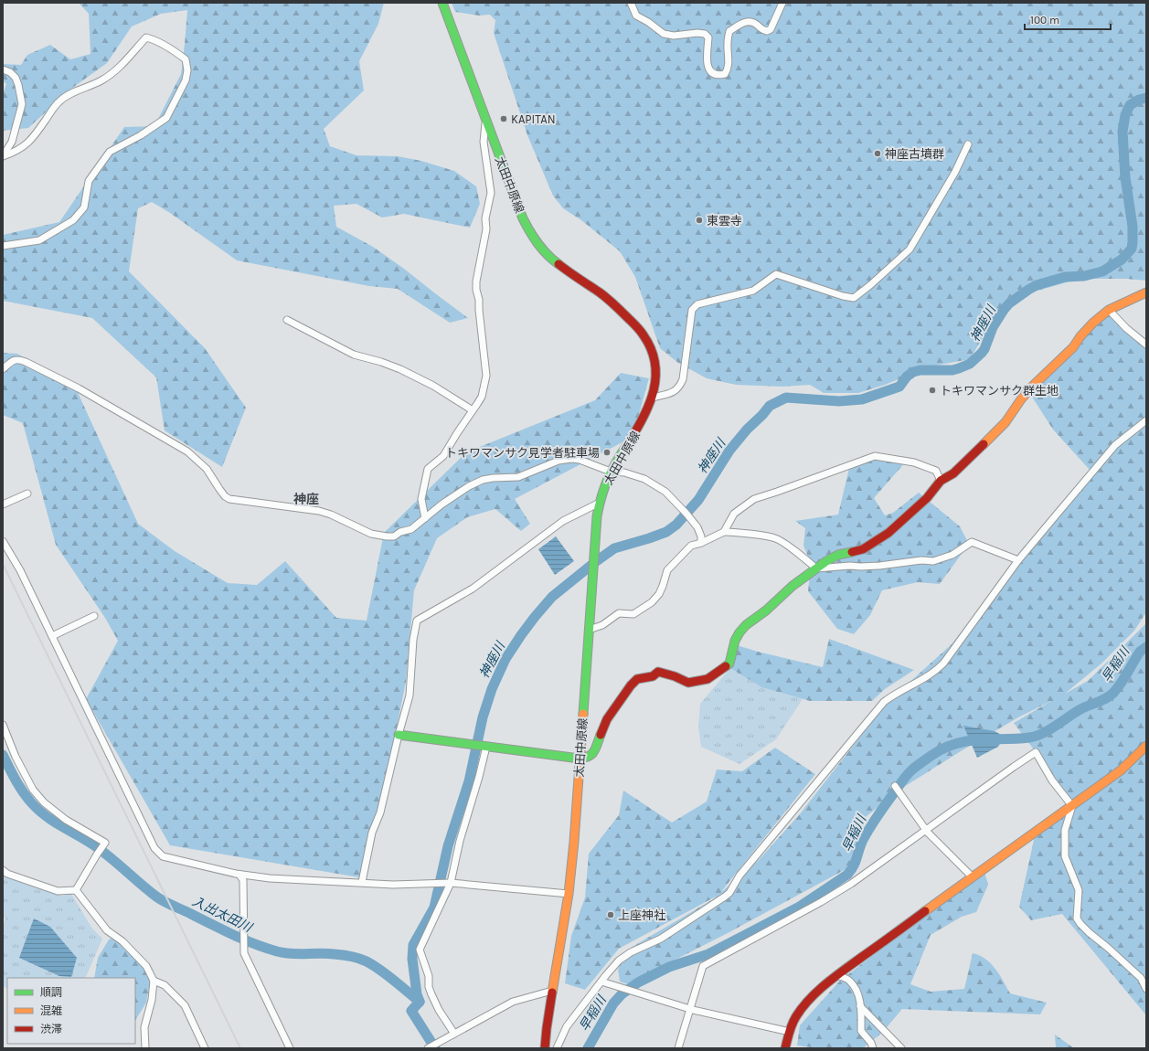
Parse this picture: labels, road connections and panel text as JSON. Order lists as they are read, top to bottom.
{
  "streets": {
    "street": ["太田中原線"]
  },
  "districts": ["神座"],
  "water": ["神座川", "早稲川", "入出太田川"],
  "places": [
    "KAPITAN",
    "神座古墳群",
    "東雲寺",
    "トキワマンサク群生地",
    "トキワマンサク見学者駐車場",
    "上座神社"
  ],
  "legend": ["順調", "混雑", "渋滞"],
  "scale_bar": "100 m"
}
